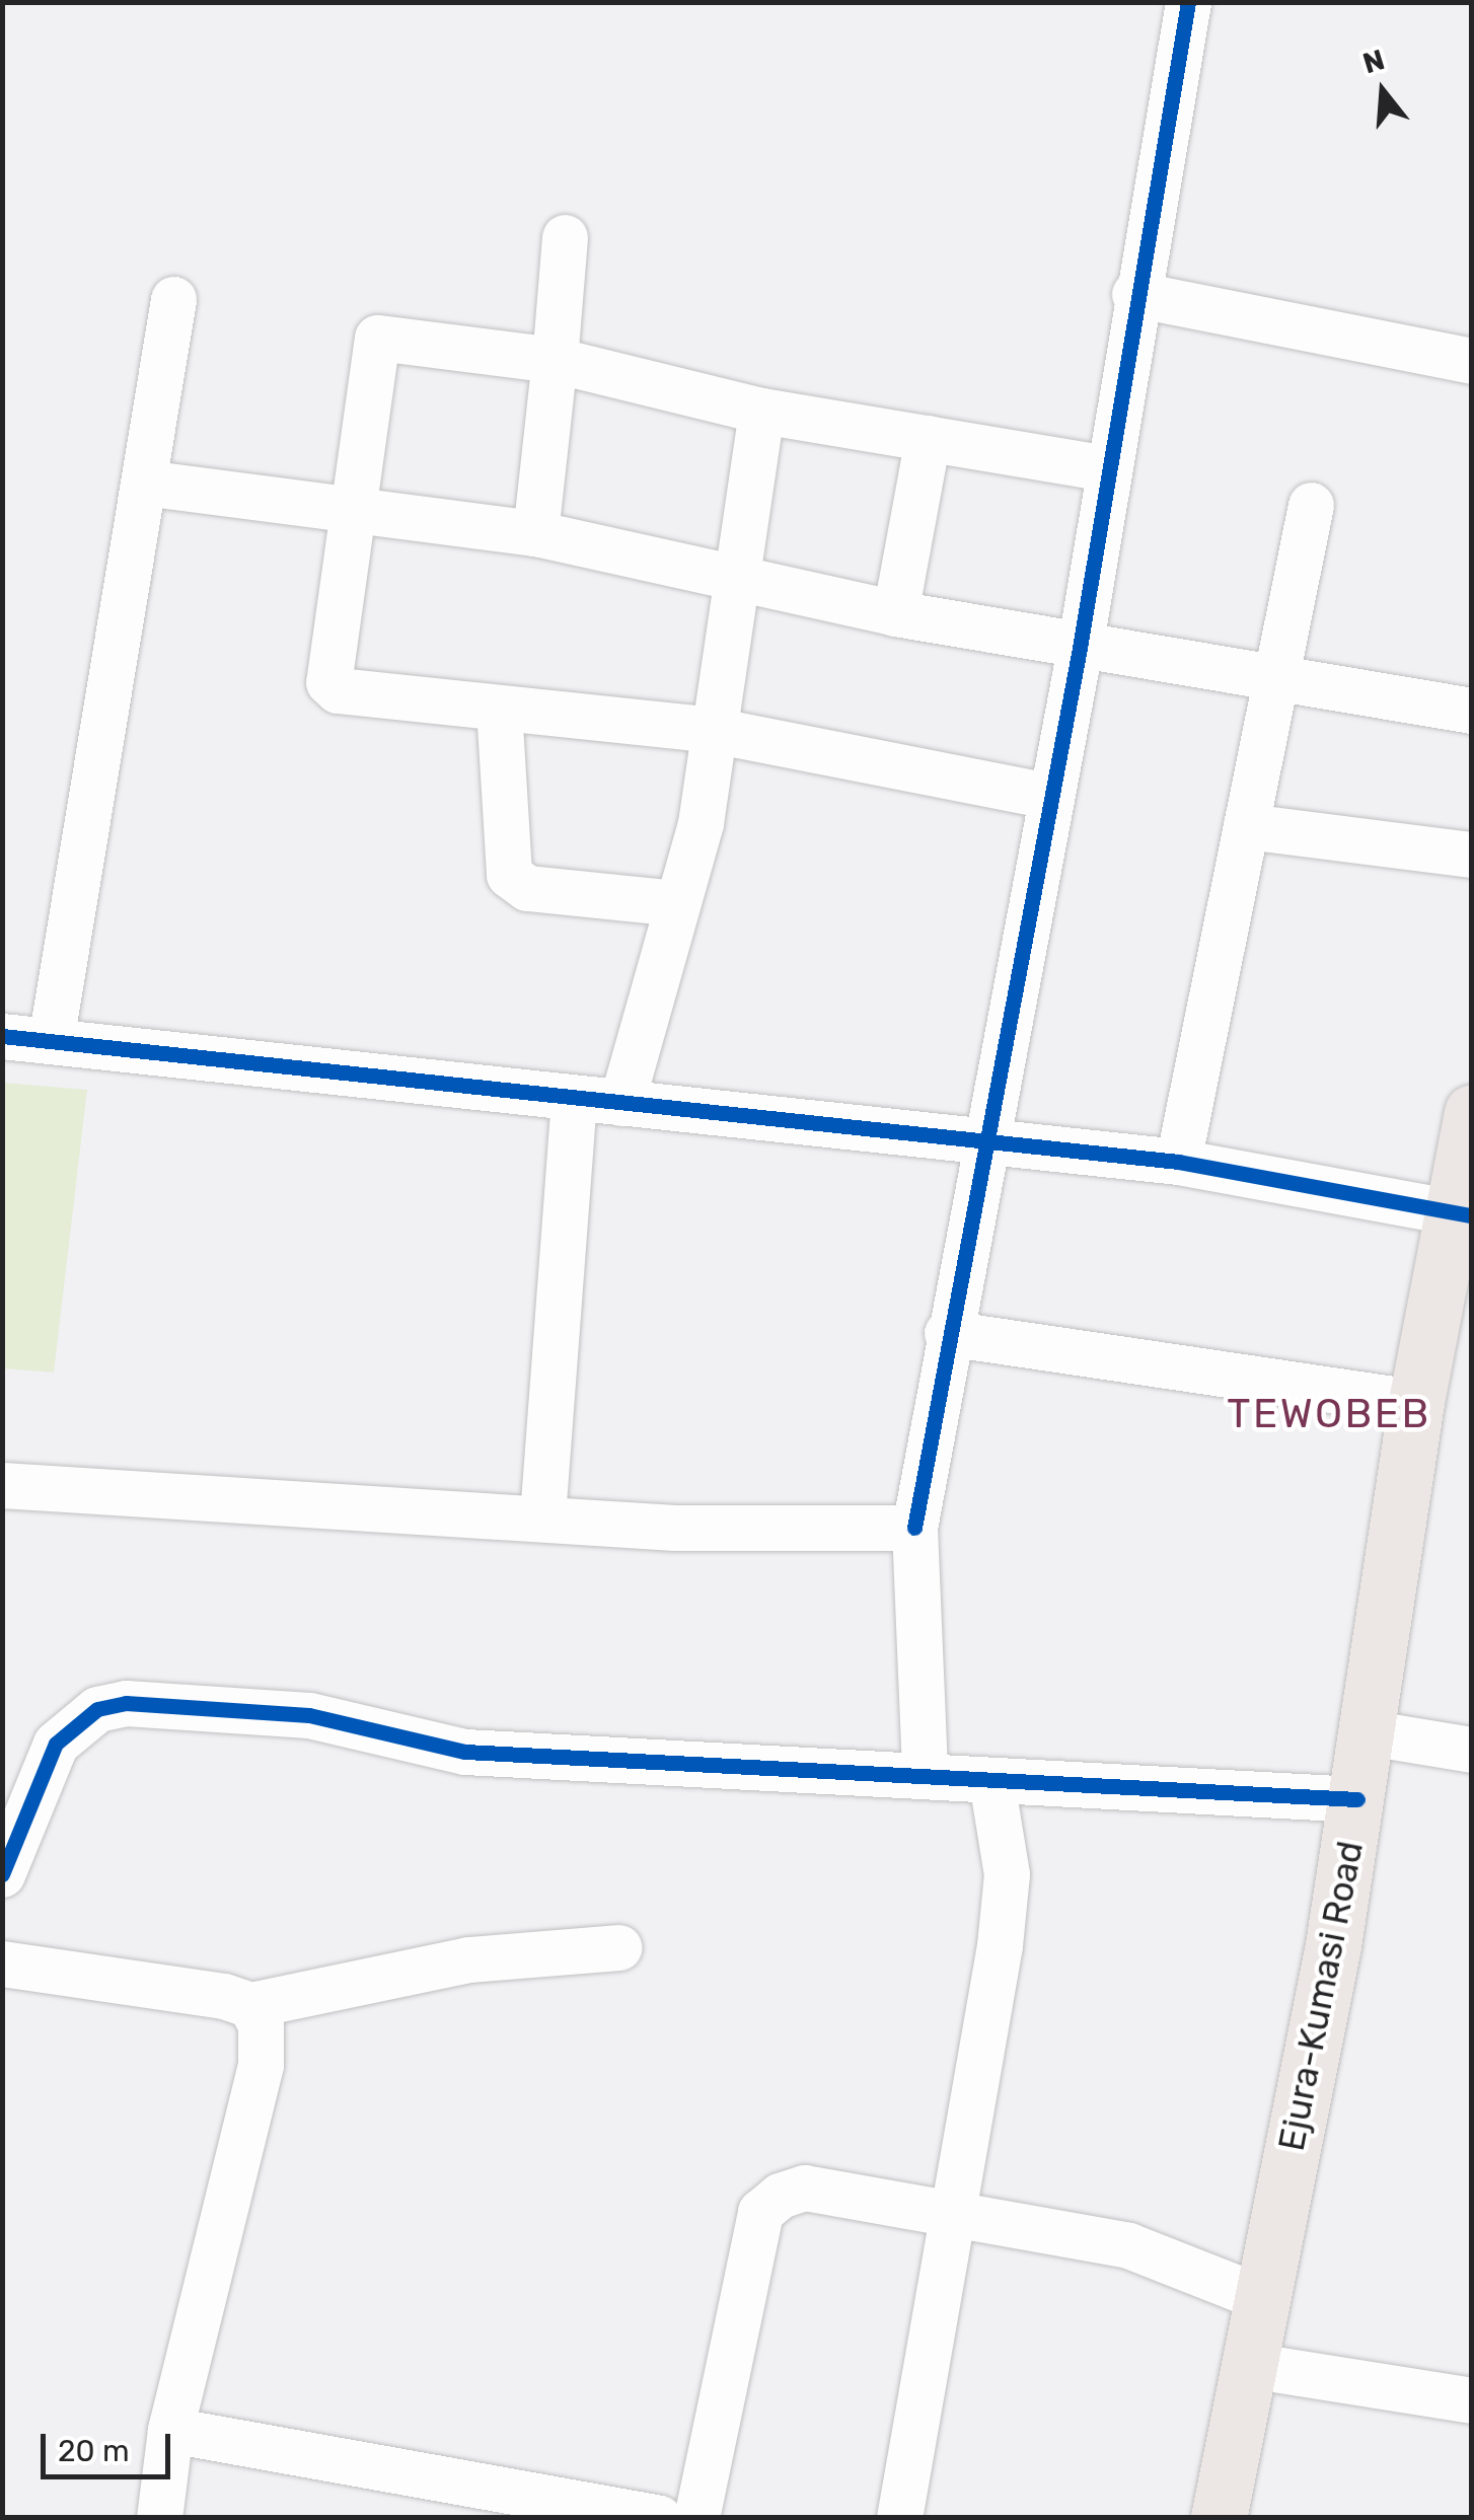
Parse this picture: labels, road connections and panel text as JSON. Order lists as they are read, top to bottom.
{
  "streets": {
    "main road": ["Ejura-Kumasi Road"]
  },
  "districts": ["TEWOBEB"],
  "scale_bar": "20 m",
  "north": "top"
}
